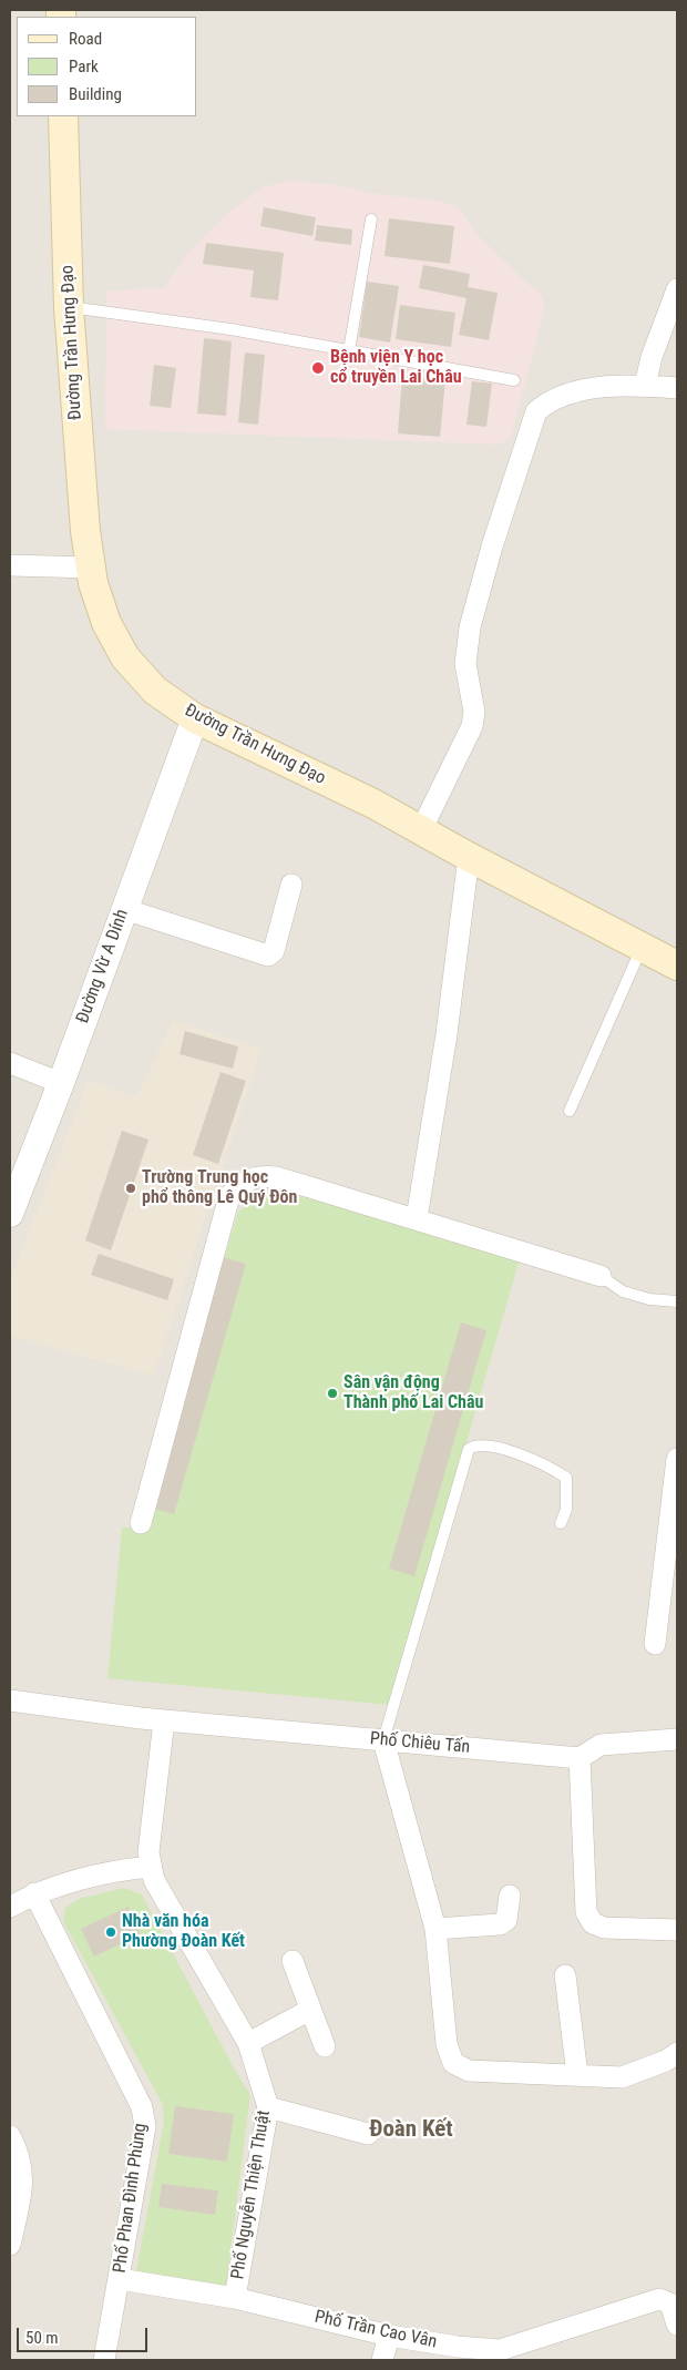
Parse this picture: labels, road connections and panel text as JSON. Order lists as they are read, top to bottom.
{
  "streets": {
    "main road": ["Đường Trần Hưng Đạo"],
    "street": [
      "Đường Vừ A Dính",
      "Phố Chiêu Tấn",
      "Phố Nguyễn Thiện Thuật",
      "Phố Phan Đình Phùng",
      "Phố Trần Cao Vân"
    ]
  },
  "crossings": [
    ["Đường Trần Hưng Đạo", "Đường Vừ A Dính"],
    ["Phố Chiêu Tấn", "Phố Nguyễn Thiện Thuật"],
    ["Phố Nguyễn Thiện Thuật", "Phố Trần Cao Vân"],
    ["Phố Phan Đình Phùng", "Phố Trần Cao Vân"]
  ],
  "districts": ["Đoàn Kết"],
  "places": [
    "Bệnh viện Y học cổ truyền Lai Châu",
    "Trường Trung học phổ thông Lê Quý Đôn",
    "Sân vận động Thành phố Lai Châu",
    "Nhà văn hóa Phường Đoàn Kết"
  ],
  "legend": ["Road", "Park", "Building"],
  "scale_bar": "50 m"
}
